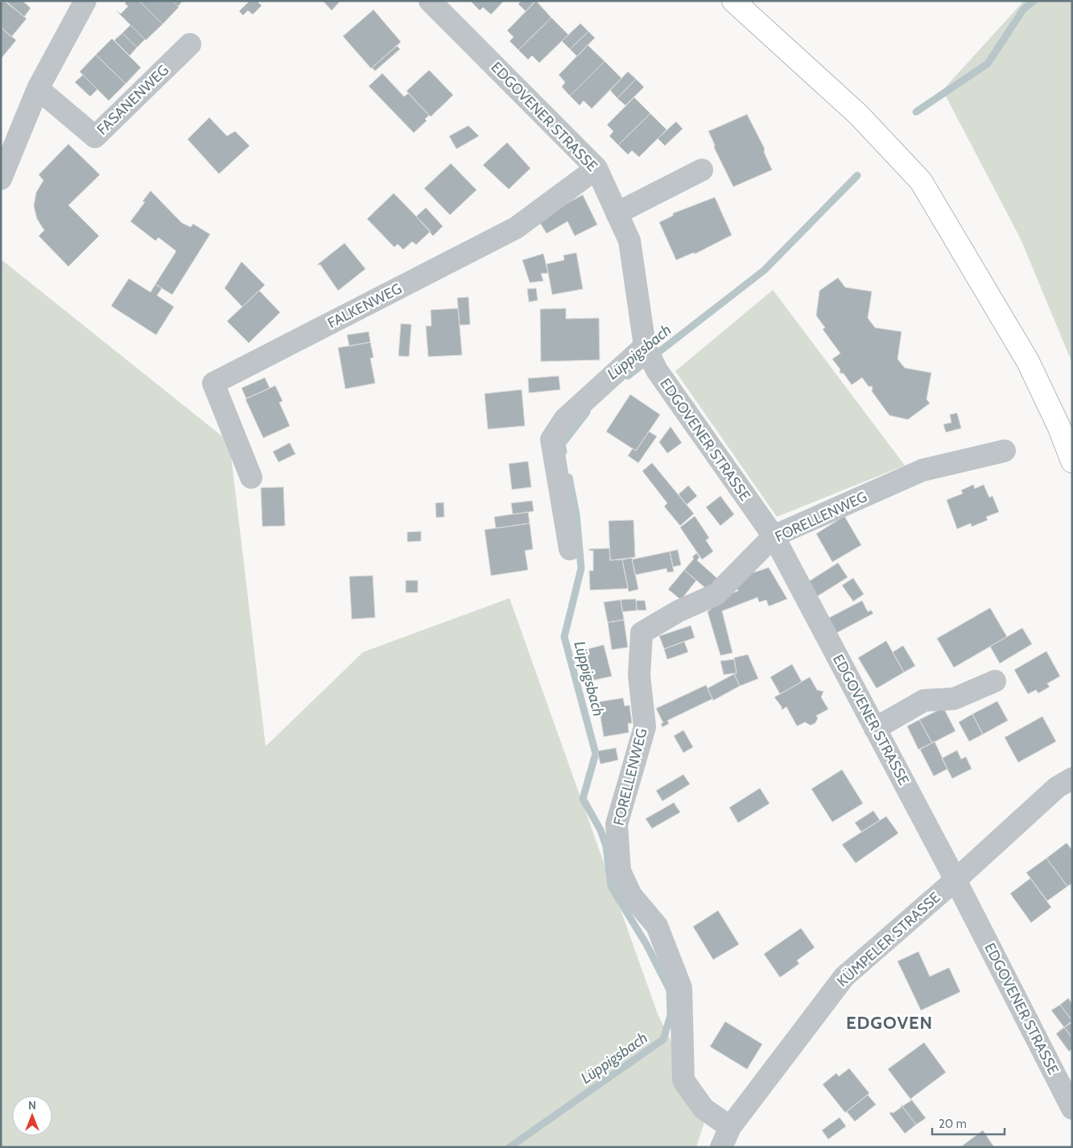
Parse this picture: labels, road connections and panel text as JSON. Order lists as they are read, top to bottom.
{
  "streets": {
    "street": [
      "FASANENWEG",
      "EDGOVENER STRASSE",
      "FALKENWEG",
      "FORELLENWEG",
      "KÜMPELER STRASSE"
    ]
  },
  "crossings": [
    ["EDGOVENER STRASSE", "FALKENWEG"],
    ["EDGOVENER STRASSE", "FORELLENWEG"],
    ["EDGOVENER STRASSE", "KÜMPELER STRASSE"],
    ["FORELLENWEG", "KÜMPELER STRASSE"]
  ],
  "districts": ["EDGOVEN"],
  "water": ["Lüppigsbach"],
  "scale_bar": "20 m",
  "north": "top"
}
